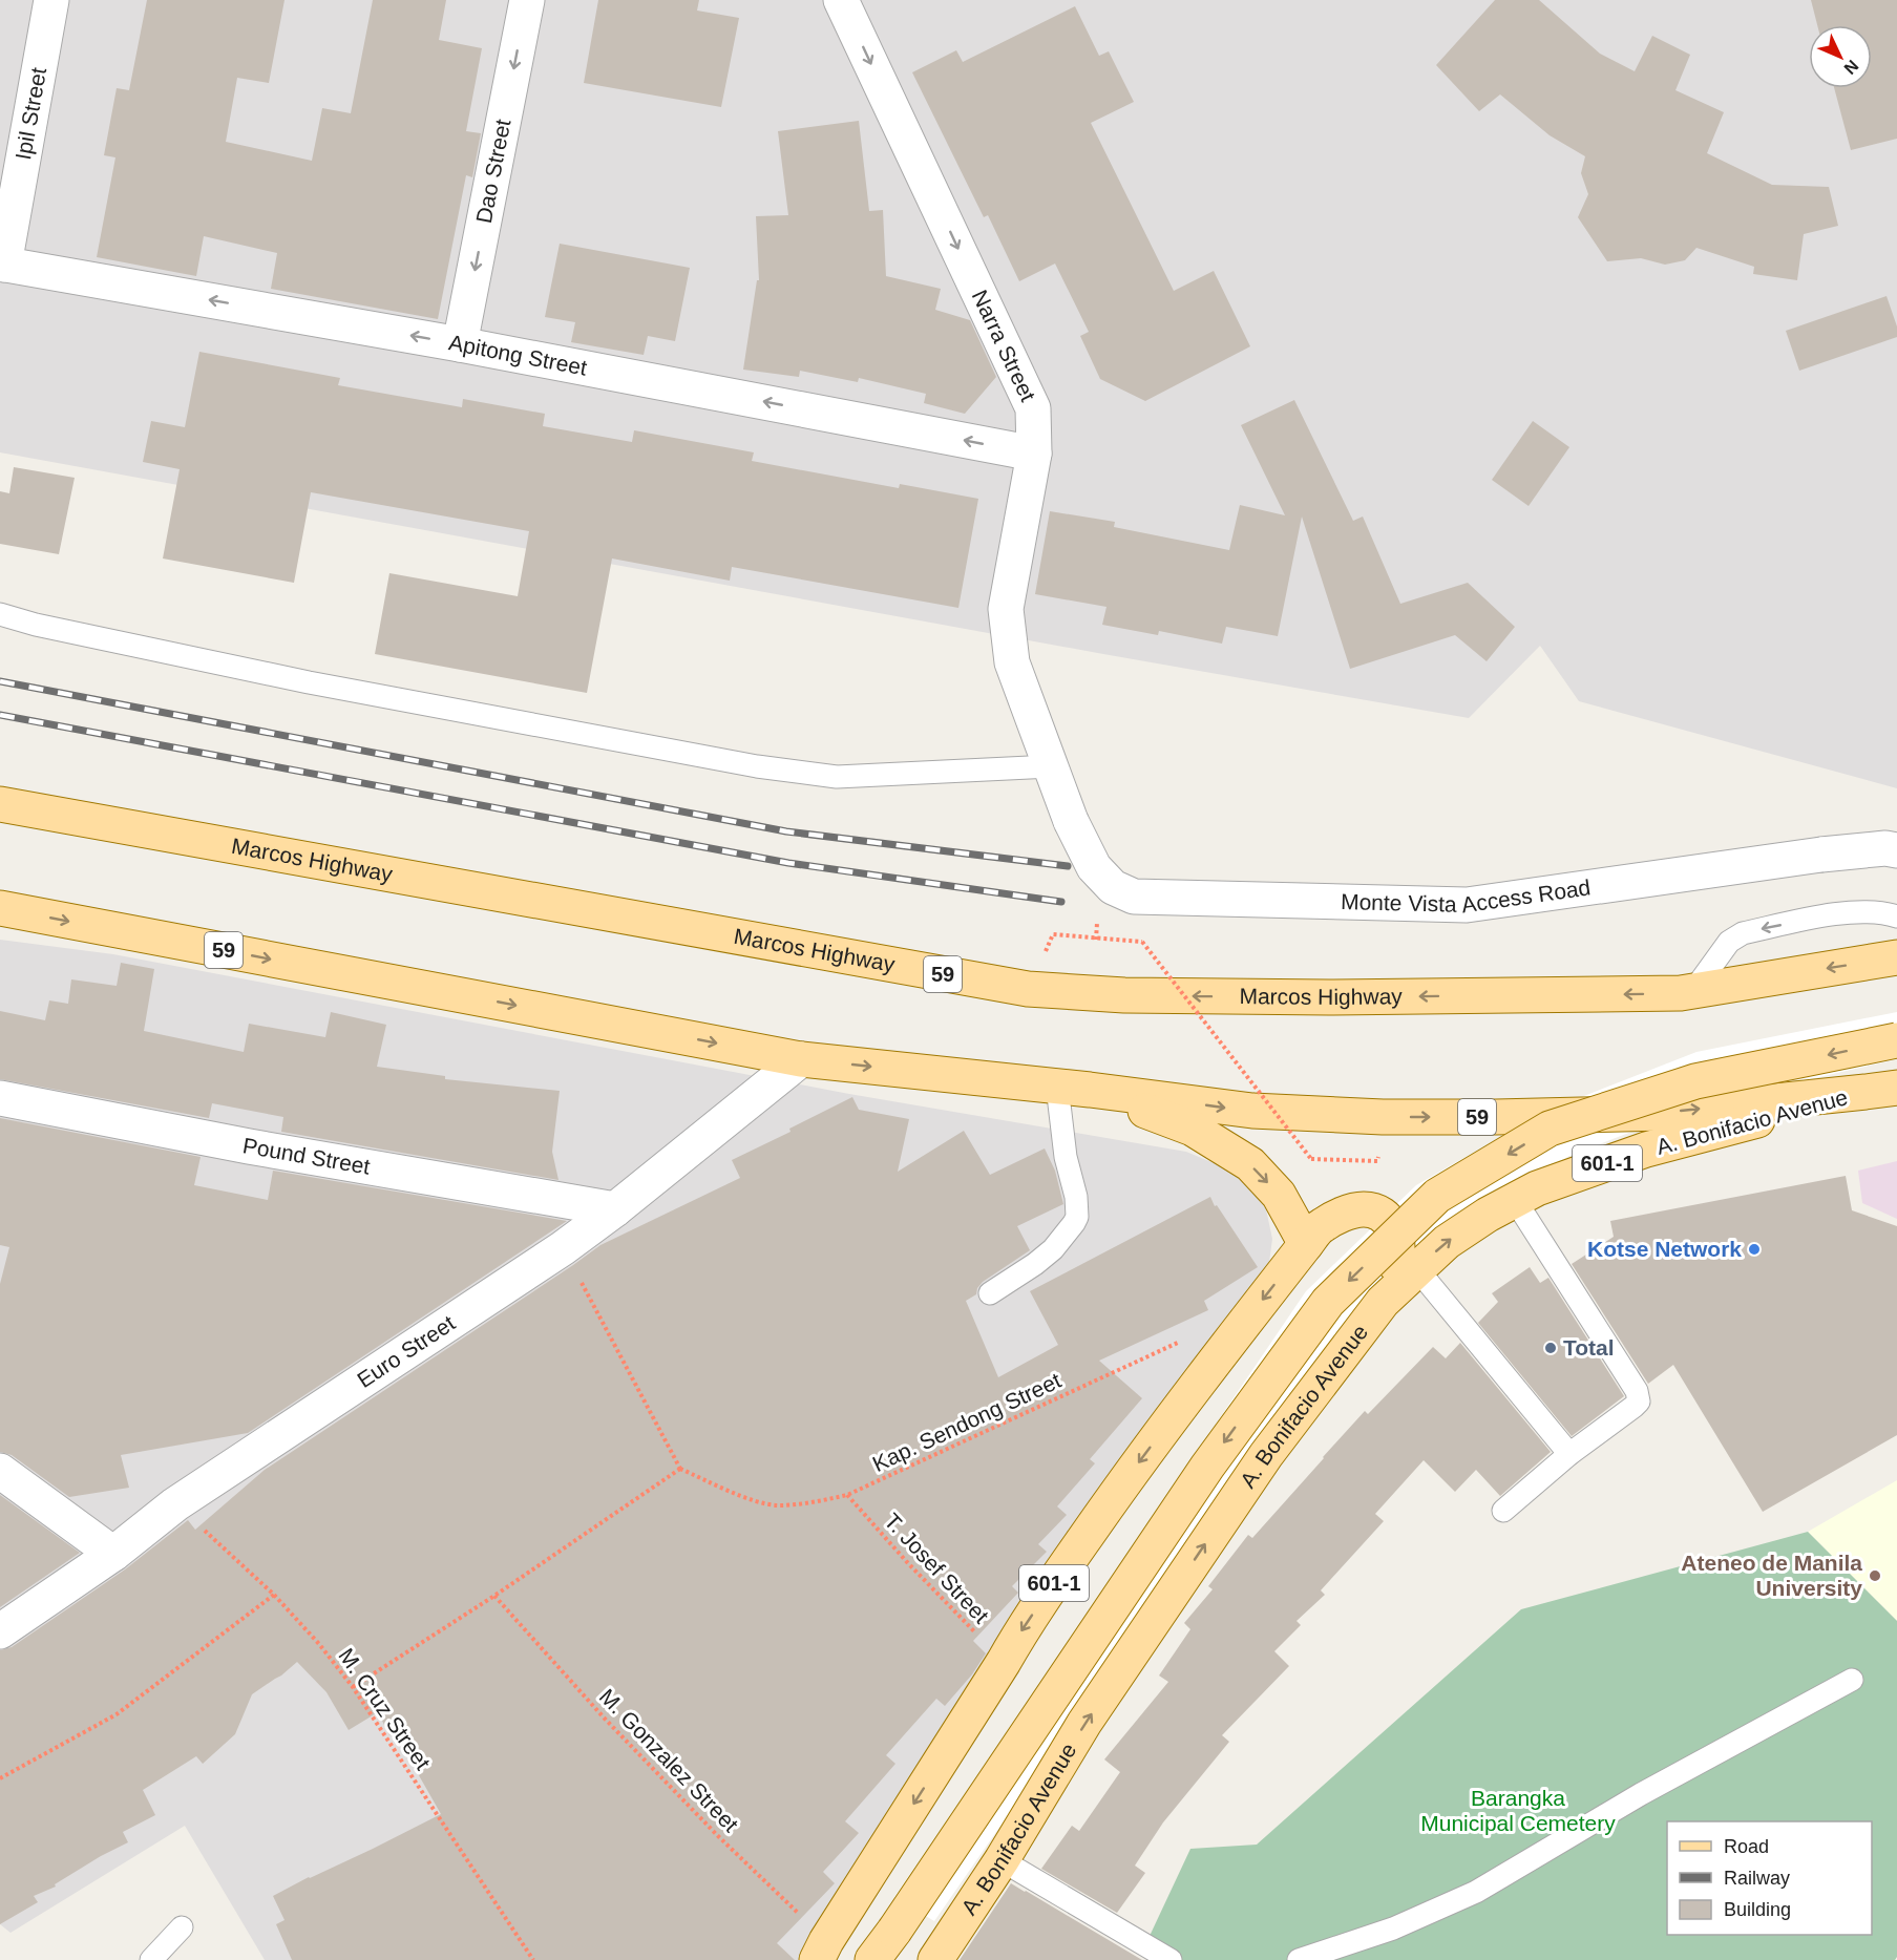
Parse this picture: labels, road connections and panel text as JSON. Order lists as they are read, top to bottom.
{
  "streets": {
    "main road": [
      "Marcos Highway",
      "59",
      "A. Bonifacio Avenue",
      "601-1"
    ],
    "street": [
      "Ipil Street",
      "Dao Street",
      "Narra Street",
      "Apitong Street",
      "Monte Vista Access Road",
      "Pound Street",
      "Euro Street"
    ],
    "path": [
      "Kap. Sendong Street",
      "T. Josef Street",
      "M. Cruz Street",
      "M. Gonzalez Street"
    ]
  },
  "crossings": [
    ["Ipil Street", "Apitong Street"],
    ["Dao Street", "Apitong Street"],
    ["Narra Street", "Apitong Street"],
    ["Narra Street", "Monte Vista Access Road"],
    ["59", "A. Bonifacio Avenue"],
    ["59", "Euro Street"],
    ["Pound Street", "Euro Street"],
    ["601-1", "T. Josef Street"],
    ["601-1", "M. Gonzalez Street"],
    ["Euro Street", "M. Cruz Street"],
    ["Kap. Sendong Street", "T. Josef Street"]
  ],
  "one_way": ["Dao Street", "Narra Street", "Apitong Street"],
  "parks": ["Barangka Municipal Cemetery"],
  "places": ["Kotse Network", "Total", "Ateneo de Manila University"],
  "legend": ["Road", "Railway", "Building"],
  "north": "bottom right"
}
